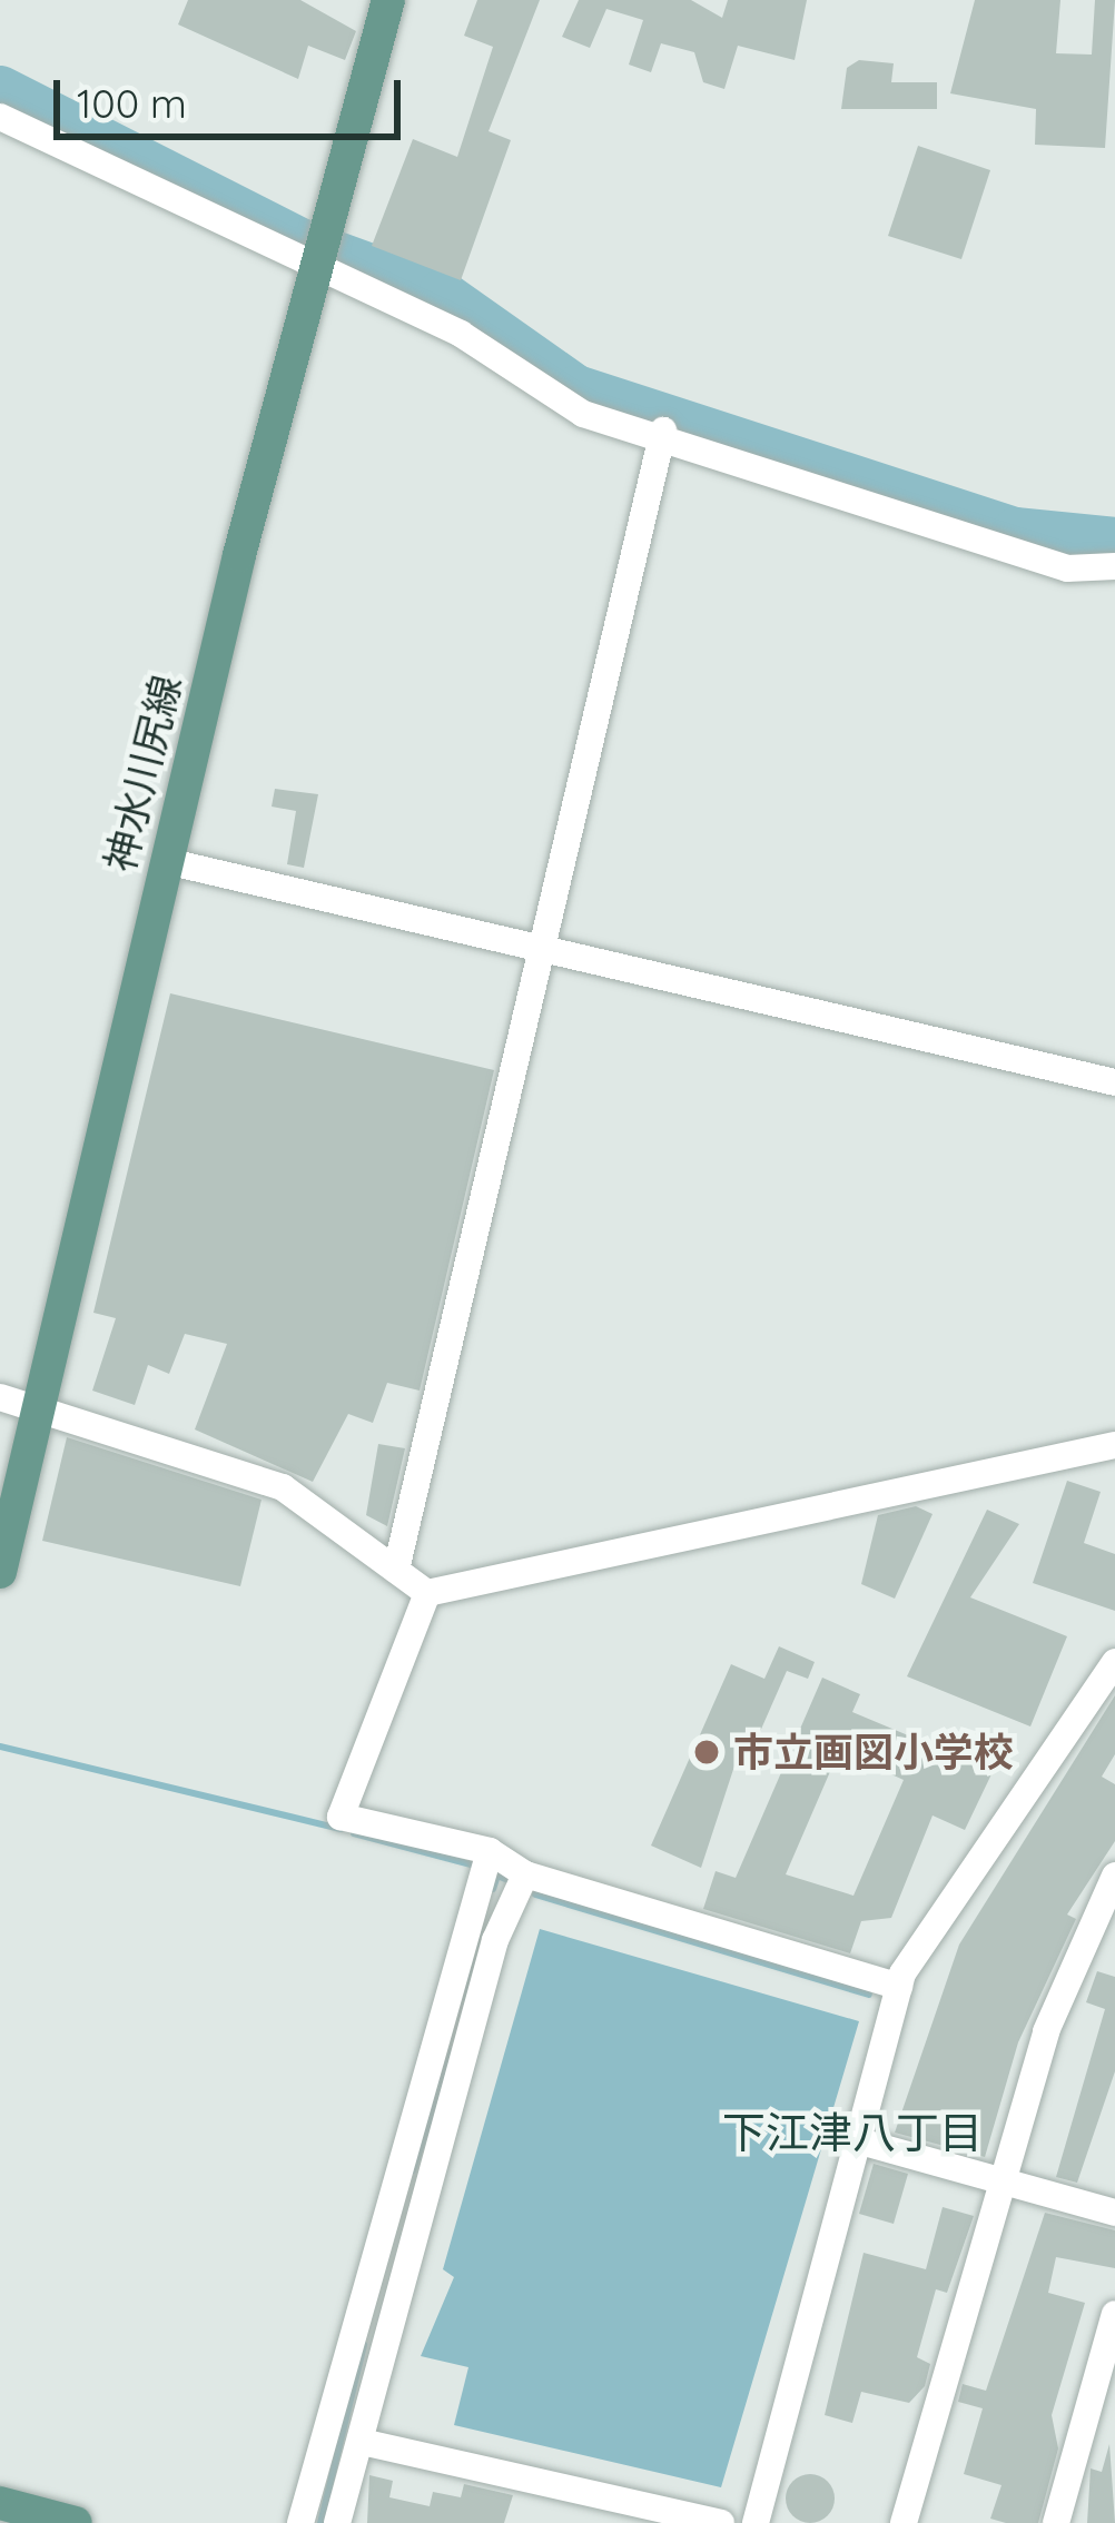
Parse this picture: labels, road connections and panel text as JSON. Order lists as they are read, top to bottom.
{
  "streets": {
    "main road": ["神水川尻線"]
  },
  "districts": ["下江津八丁目"],
  "places": ["市立画図小学校"],
  "scale_bar": "100 m"
}
